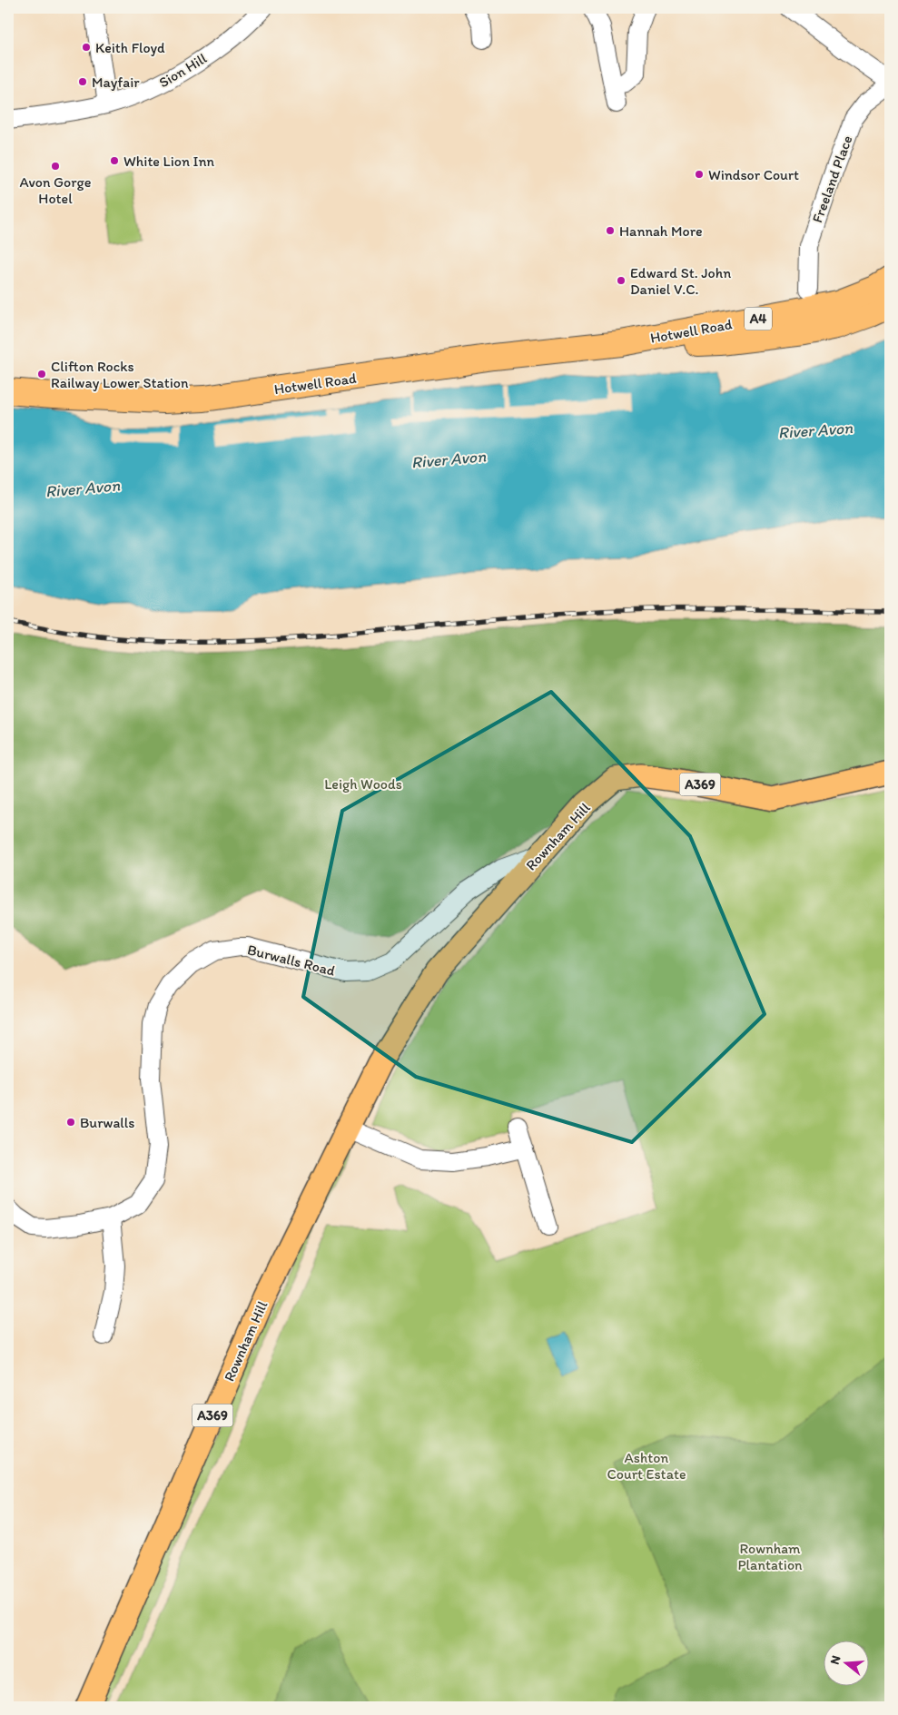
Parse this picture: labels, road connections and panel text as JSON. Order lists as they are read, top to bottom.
{
  "streets": {
    "highway": ["A4", "Hotwell Road"],
    "main road": ["A369", "Rownham Hill"],
    "street": ["Sion Hill", "Freeland Place", "Burwalls Road"]
  },
  "crossings": [
    ["Rownham Hill", "Burwalls Road"]
  ],
  "water": ["River Avon"],
  "parks": ["Leigh Woods", "Ashton Court Estate", "Rownham Plantation"],
  "places": [
    "Keith Floyd",
    "Mayfair",
    "White Lion Inn",
    "Avon Gorge Hotel",
    "Windsor Court",
    "Hannah More",
    "Edward St. John Daniel V.C.",
    "Clifton Rocks Railway Lower Station",
    "Burwalls"
  ],
  "north": "left"
}
